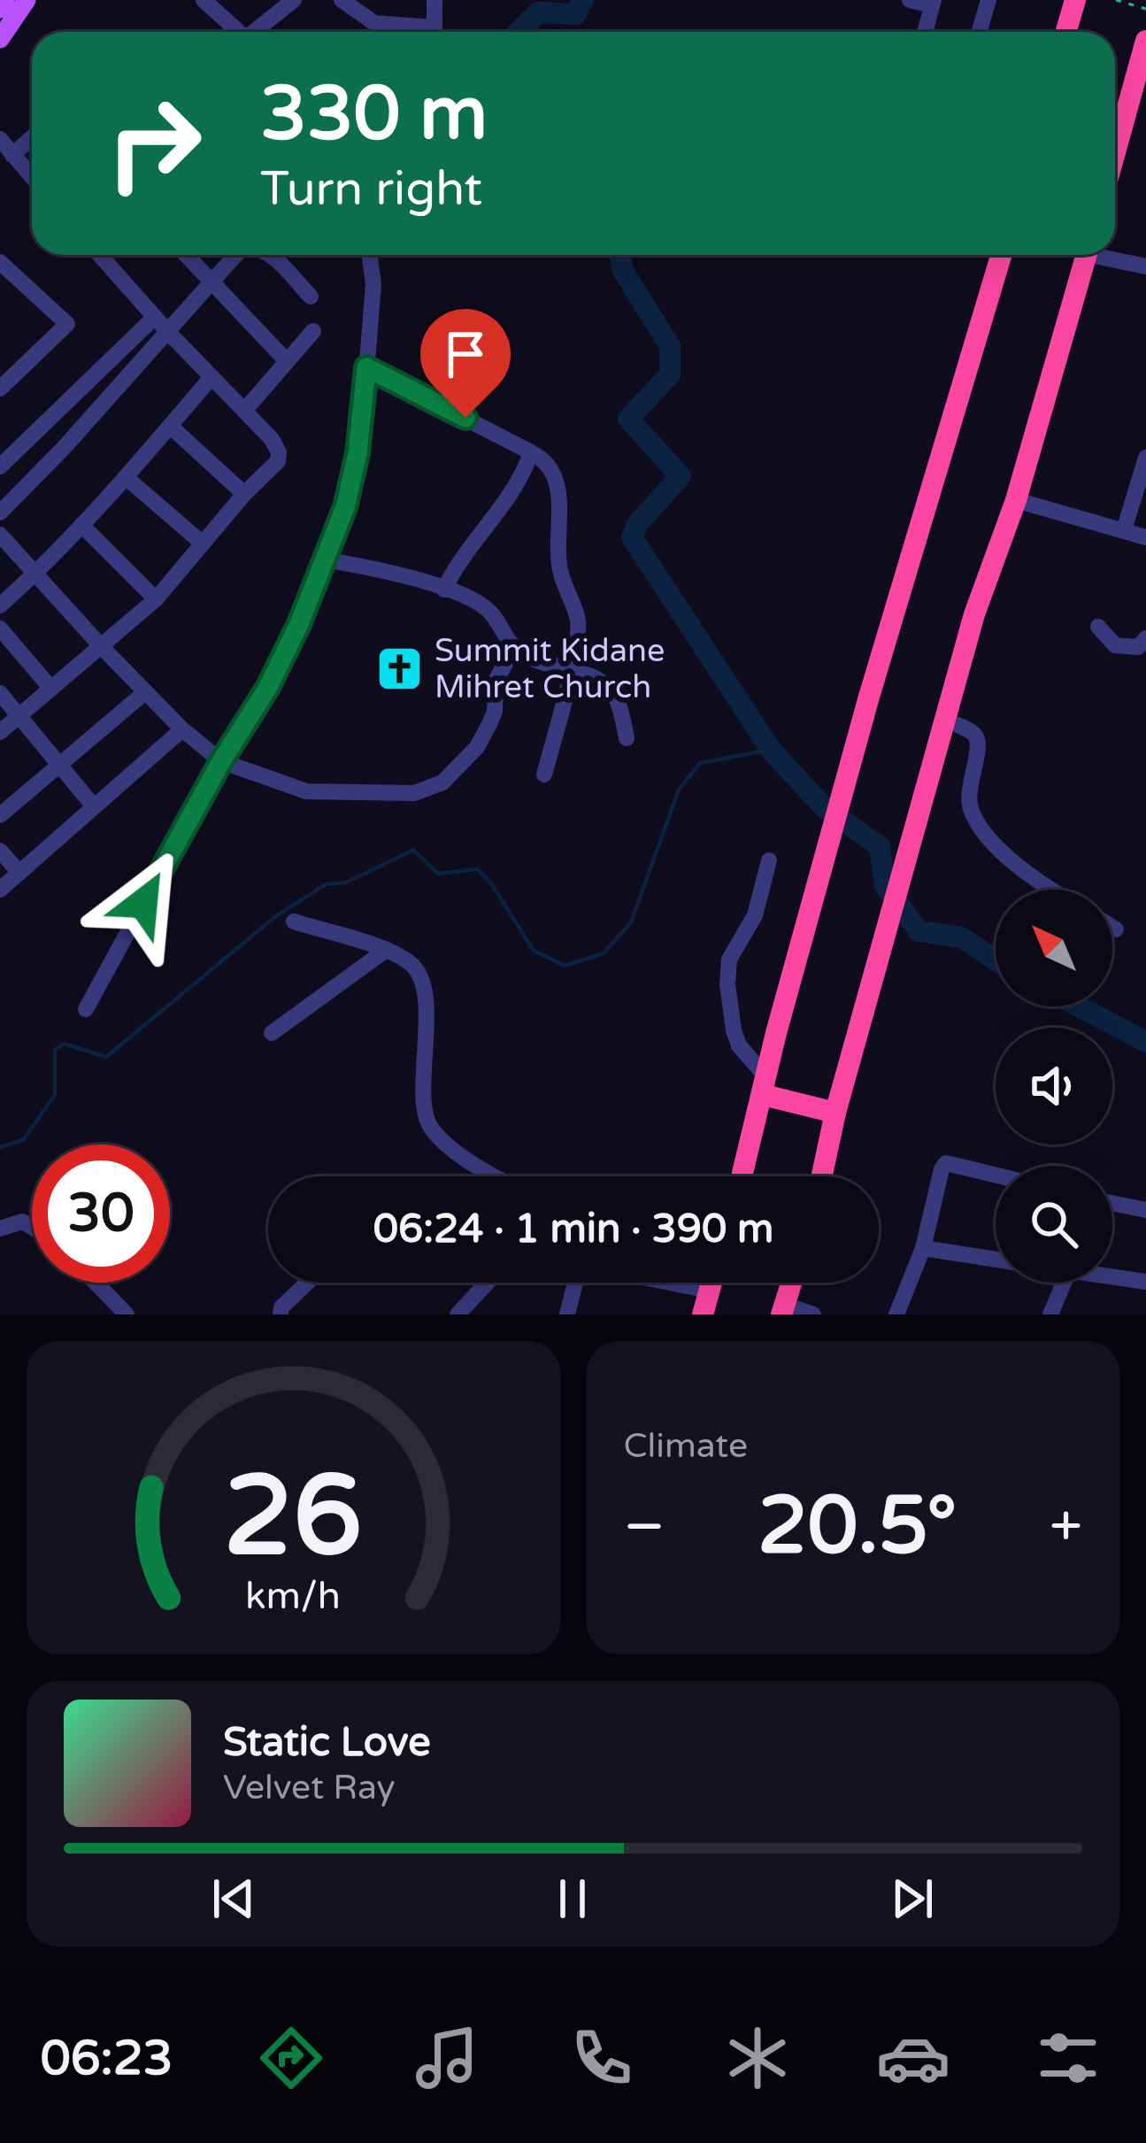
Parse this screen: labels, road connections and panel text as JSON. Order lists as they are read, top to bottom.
{
  "places": {
    "church": ["Summit Kidane Mihret Church"]
  },
  "north": "top left",
  "page": {
    "turn": ["330 m", "Turn right"],
    "limit": "30",
    "trip": "06:24 · 1 min · 390 m",
    "tile": "Climate",
    "heat": ["−", "20.5°", "+"],
    "song": ["Static Love", "Velvet Ray"],
    "tabs": "06:23",
    "gauge": ["26", "km/h"]
  }
}
